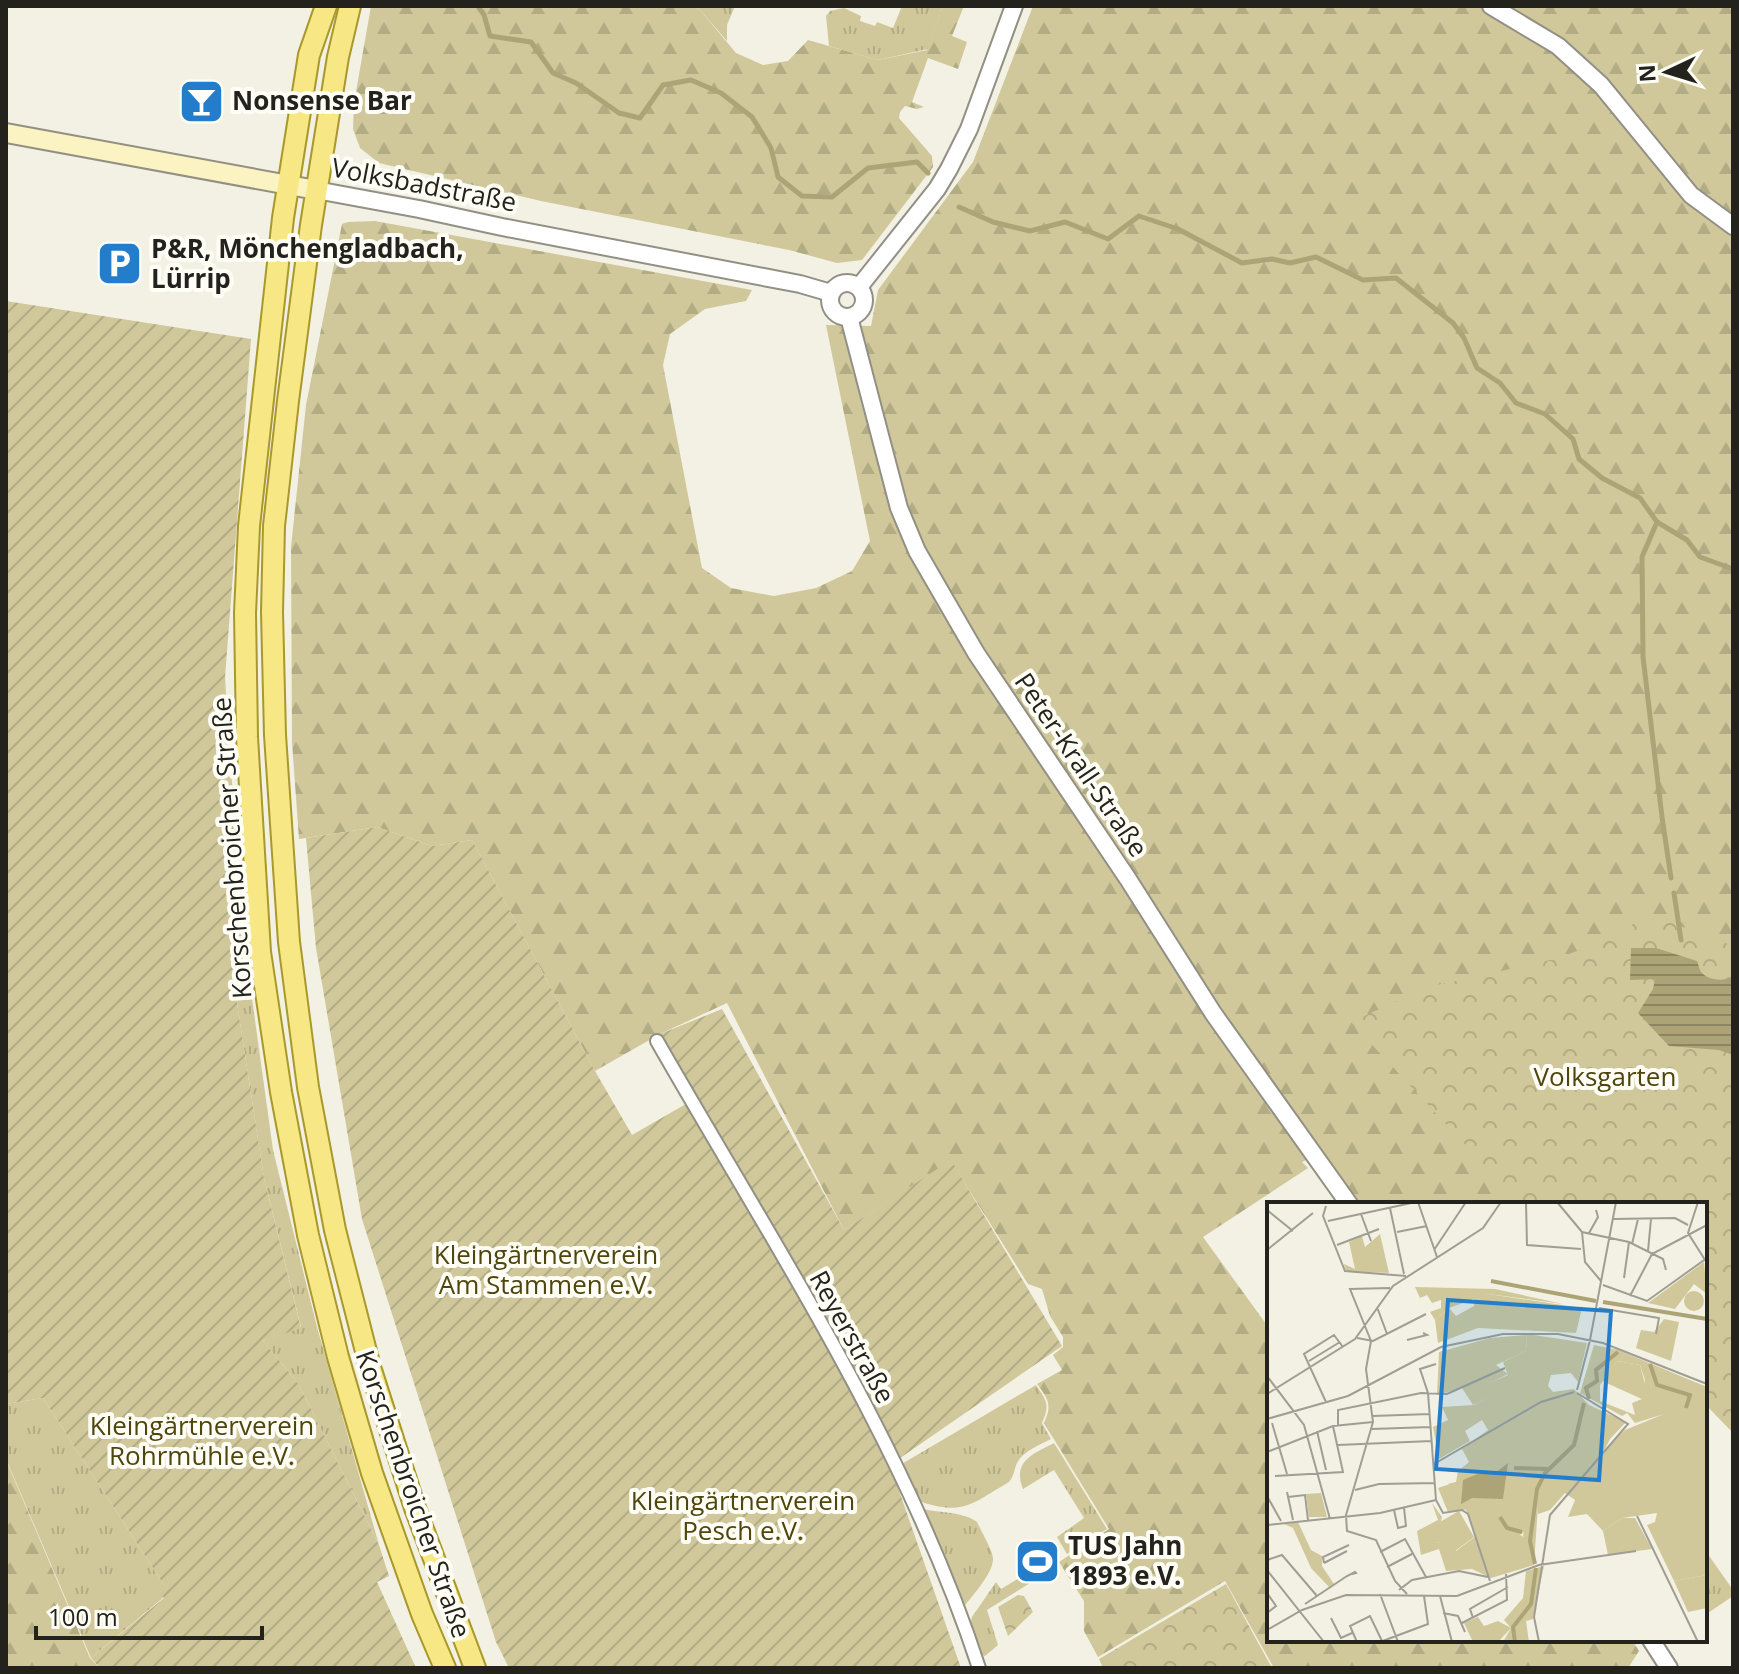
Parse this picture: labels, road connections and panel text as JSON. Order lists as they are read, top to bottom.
{
  "streets": {
    "main road": ["Volksbadstraße", "Korschenbroicher Straße"],
    "street": ["Peter-Krall-Straße", "Reyerstraße"]
  },
  "crossings": [
    ["Volksbadstraße", "Peter-Krall-Straße"],
    ["Volksbadstraße", "Korschenbroicher Straße"]
  ],
  "parks": [
    "Volksgarten",
    "Kleingärtnerverein Am Stammen e.V.",
    "Kleingärtnerverein Rohrmühle e.V.",
    "Kleingärtnerverein Pesch e.V."
  ],
  "places": {
    "bar": ["Nonsense Bar"],
    "parking": ["P&R, Mönchengladbach, Lürrip"],
    "sports": ["TUS Jahn 1893 e.V."]
  },
  "scale_bar": "100 m",
  "north": "left"
}
